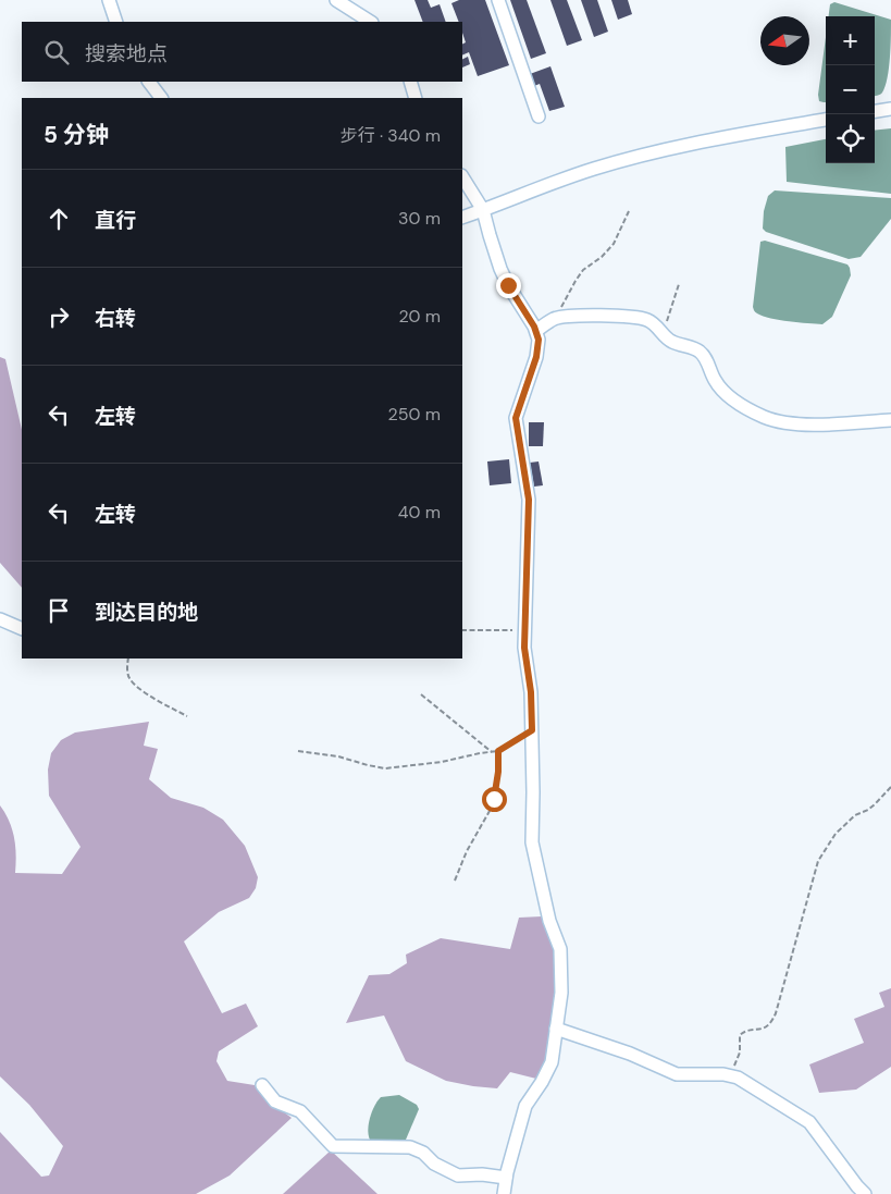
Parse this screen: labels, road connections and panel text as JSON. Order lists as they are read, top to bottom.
{
  "north": "left",
  "page": {
    "map_buttons": ["+", "−"],
    "search": "搜索地点",
    "heading": ["5 分钟", "步行 · 340 m"],
    "list": [
      ["直行", "30 m"],
      ["右转", "20 m"],
      ["左转", "250 m"],
      ["左转", "40 m"],
      "到达目的地"
    ]
  }
}
